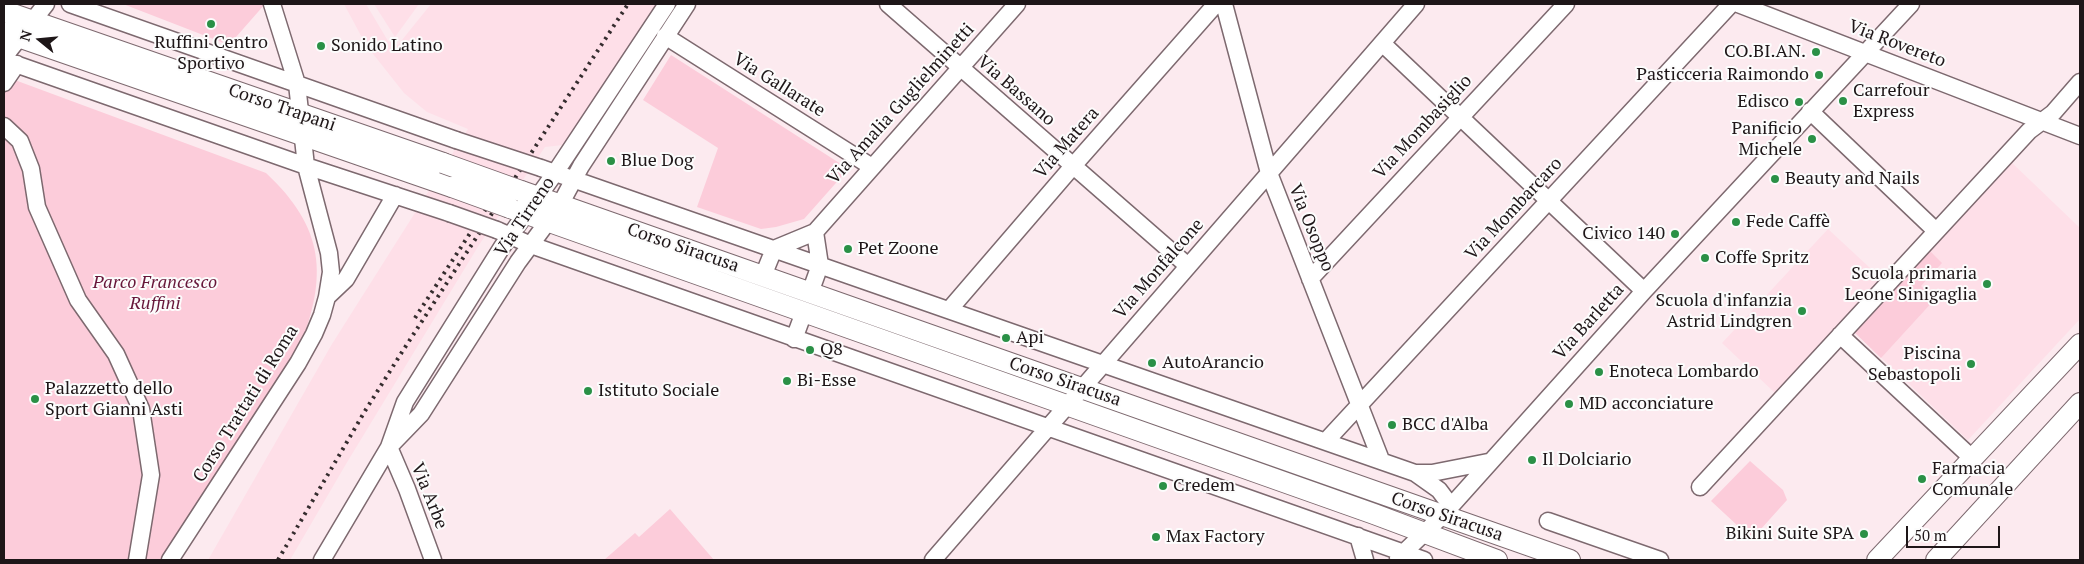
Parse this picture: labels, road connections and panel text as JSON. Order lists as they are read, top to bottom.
{
  "streets": {
    "main road": ["Corso Trapani", "Corso Siracusa"],
    "street": [
      "Via Rovereto",
      "Via Gallarate",
      "Via Bassano",
      "Via Amalia Guglielminetti",
      "Via Mombasiglio",
      "Via Matera",
      "Via Mombarcaro",
      "Via Tirreno",
      "Via Osoppo",
      "Via Monfalcone",
      "Via Barletta",
      "Corso Trattati di Roma",
      "Via Arbe"
    ]
  },
  "crossings": [
    ["Via Rovereto", "Via Barletta"],
    ["Via Gallarate", "Via Amalia Guglielminetti"],
    ["Via Gallarate", "Via Tirreno"],
    ["Via Bassano", "Via Amalia Guglielminetti"],
    ["Via Bassano", "Via Matera"],
    ["Via Bassano", "Via Monfalcone"],
    ["Via Amalia Guglielminetti", "Corso Siracusa"],
    ["Corso Trapani", "Via Tirreno"],
    ["Corso Trapani", "Corso Siracusa"],
    ["Corso Trapani", "Corso Trattati di Roma"],
    ["Via Mombasiglio", "Via Osoppo"],
    ["Via Matera", "Corso Siracusa"],
    ["Via Mombarcaro", "Via Osoppo"],
    ["Via Mombarcaro", "Corso Siracusa"],
    ["Via Tirreno", "Corso Siracusa"],
    ["Via Tirreno", "Via Arbe"],
    ["Via Osoppo", "Corso Siracusa"],
    ["Via Osoppo", "Via Monfalcone"],
    ["Corso Siracusa", "Via Monfalcone"],
    ["Corso Siracusa", "Via Barletta"]
  ],
  "parks": ["Parco Francesco Ruffini"],
  "places": [
    "Ruffini Centro Sportivo",
    "Sonido Latino",
    "CO.BI.AN.",
    "Pasticceria Raimondo",
    "Carrefour Express",
    "Edisco",
    "Panificio Michele",
    "Blue Dog",
    "Beauty and Nails",
    "Fede Caffè",
    "Civico 140",
    "Pet Zoone",
    "Coffe Spritz",
    "Scuola primaria Leone Sinigaglia",
    "Scuola d'infanzia Astrid Lindgren",
    "Api",
    "Q8",
    "AutoArancio",
    "Piscina Sebastopoli",
    "Enoteca Lombardo",
    "Bi-Esse",
    "Istituto Sociale",
    "Palazzetto dello Sport Gianni Asti",
    "MD acconciature",
    "BCC d'Alba",
    "Il Dolciario",
    "Farmacia Comunale",
    "Credem",
    "Bikini Suite SPA",
    "Max Factory"
  ],
  "scale_bar": "50 m",
  "north": "left"
}
